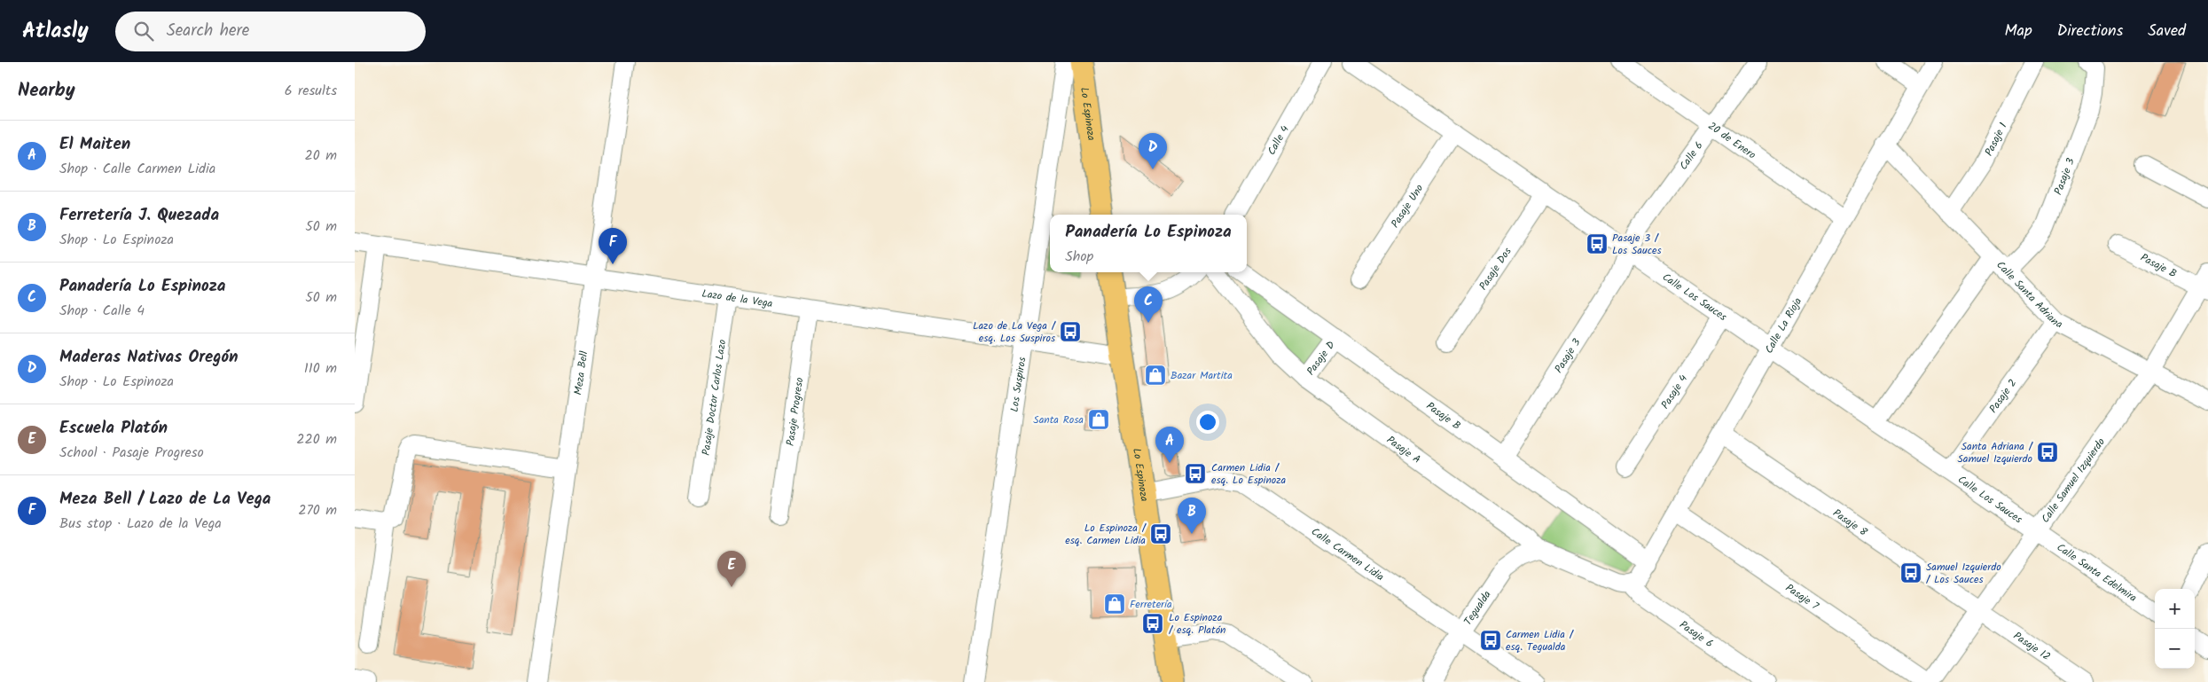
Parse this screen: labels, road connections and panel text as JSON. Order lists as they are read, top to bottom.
{
  "streets": {
    "main road": ["Lo Espinoza"],
    "street": [
      "Pasaje 1",
      "Calle 4",
      "20 de Enero",
      "Calle 6",
      "Pasaje 3",
      "Pasaje Uno",
      "Pasaje B",
      "Pasaje Dos",
      "Calle Santa Adriana",
      "Calle Los Sauces",
      "Lazo de la Vega",
      "Calle La Rioja",
      "Pasaje D",
      "Meza Bell",
      "Los Suspiros",
      "Pasaje 4",
      "Pasaje 2",
      "Pasaje Doctor Carlos Lazo",
      "Pasaje Progreso",
      "Pasaje A",
      "Calle Samuel Izquierdo",
      "Pasaje 8",
      "Calle Carmen Lidia",
      "Calle Santa Edelmira",
      "Pasaje 7",
      "Tegualda",
      "Pasaje 6",
      "Pasaje 12"
    ]
  },
  "crossings": [
    ["Lo Espinoza", "Lazo de la Vega"],
    ["Lo Espinoza", "Calle Carmen Lidia"],
    ["Pasaje 1", "Calle Santa Adriana"],
    ["20 de Enero", "Calle 6"],
    ["20 de Enero", "Calle La Rioja"],
    ["Calle 6", "Pasaje 3"],
    ["Calle 6", "Calle Los Sauces"],
    ["Pasaje 3", "Pasaje B"],
    ["Pasaje 3", "Calle Santa Adriana"],
    ["Pasaje 3", "Calle Los Sauces"],
    ["Pasaje Uno", "Calle Los Sauces"],
    ["Pasaje B", "Calle La Rioja"],
    ["Pasaje B", "Pasaje D"],
    ["Pasaje B", "Calle Samuel Izquierdo"],
    ["Pasaje Dos", "Calle Los Sauces"],
    ["Calle Santa Adriana", "Calle La Rioja"],
    ["Calle Santa Adriana", "Pasaje 2"],
    ["Calle Santa Adriana", "Calle Samuel Izquierdo"],
    ["Calle Los Sauces", "Calle La Rioja"],
    ["Calle Los Sauces", "Pasaje 4"],
    ["Calle Los Sauces", "Pasaje 2"],
    ["Calle Los Sauces", "Calle Samuel Izquierdo"],
    ["Calle Los Sauces", "Calle Santa Edelmira"],
    ["Lazo de la Vega", "Meza Bell"],
    ["Lazo de la Vega", "Los Suspiros"],
    ["Lazo de la Vega", "Pasaje Doctor Carlos Lazo"],
    ["Lazo de la Vega", "Pasaje Progreso"],
    ["Calle La Rioja", "Pasaje A"],
    ["Calle La Rioja", "Pasaje 8"],
    ["Calle La Rioja", "Pasaje 7"],
    ["Calle La Rioja", "Pasaje 6"],
    ["Pasaje D", "Pasaje A"],
    ["Pasaje A", "Tegualda"],
    ["Pasaje A", "Pasaje 6"],
    ["Calle Samuel Izquierdo", "Pasaje 8"],
    ["Calle Samuel Izquierdo", "Calle Santa Edelmira"],
    ["Calle Samuel Izquierdo", "Pasaje 7"],
    ["Calle Samuel Izquierdo", "Pasaje 12"],
    ["Pasaje 8", "Pasaje 12"],
    ["Calle Carmen Lidia", "Tegualda"]
  ],
  "places": {
    "bus stop": [
      "Pasaje 3 / Los Sauces",
      "Lazo de La Vega / esq. Los Suspiros",
      "Santa Adriana / Samuel Izquierdo",
      "Carmen Lidia / esq. Lo Espinoza",
      "Lo Espinoza / esq. Carmen Lidia",
      "Samuel Izquierdo / Los Sauces",
      "Lo Espinoza / esq. Platón",
      "Carmen Lidia / esq. Tegualda"
    ],
    "shop": ["Bazar Martita", "Santa Rosa", "Ferretería"]
  },
  "page": {
    "header": "Atlasly",
    "search": "Search here",
    "nav": ["Map", "Directions", "Saved"],
    "heading": ["Nearby", "6 results"],
    "list": [
      {
        "mark": "A",
        "name": "El Maiten",
        "note": "Shop · Calle Carmen Lidia",
        "value": "20 m"
      },
      {
        "mark": "B",
        "name": "Ferretería J. Quezada",
        "note": "Shop · Lo Espinoza",
        "value": "50 m"
      },
      {
        "mark": "C",
        "name": "Panadería Lo Espinoza",
        "note": "Shop · Calle 4",
        "value": "50 m"
      },
      {
        "mark": "D",
        "name": "Maderas Nativas Oregón",
        "note": "Shop · Lo Espinoza",
        "value": "110 m"
      },
      {
        "mark": "E",
        "name": "Escuela Platón",
        "note": "School · Pasaje Progreso",
        "value": "220 m"
      },
      {
        "mark": "F",
        "name": "Meza Bell / Lazo de La Vega",
        "note": "Bus stop · Lazo de la Vega",
        "value": "270 m"
      }
    ],
    "pins": [
      "D",
      "F",
      "C",
      "A",
      "B",
      "E"
    ],
    "popup": ["Panadería Lo Espinoza", "Shop"],
    "map_buttons": ["+", "−"]
  }
}
